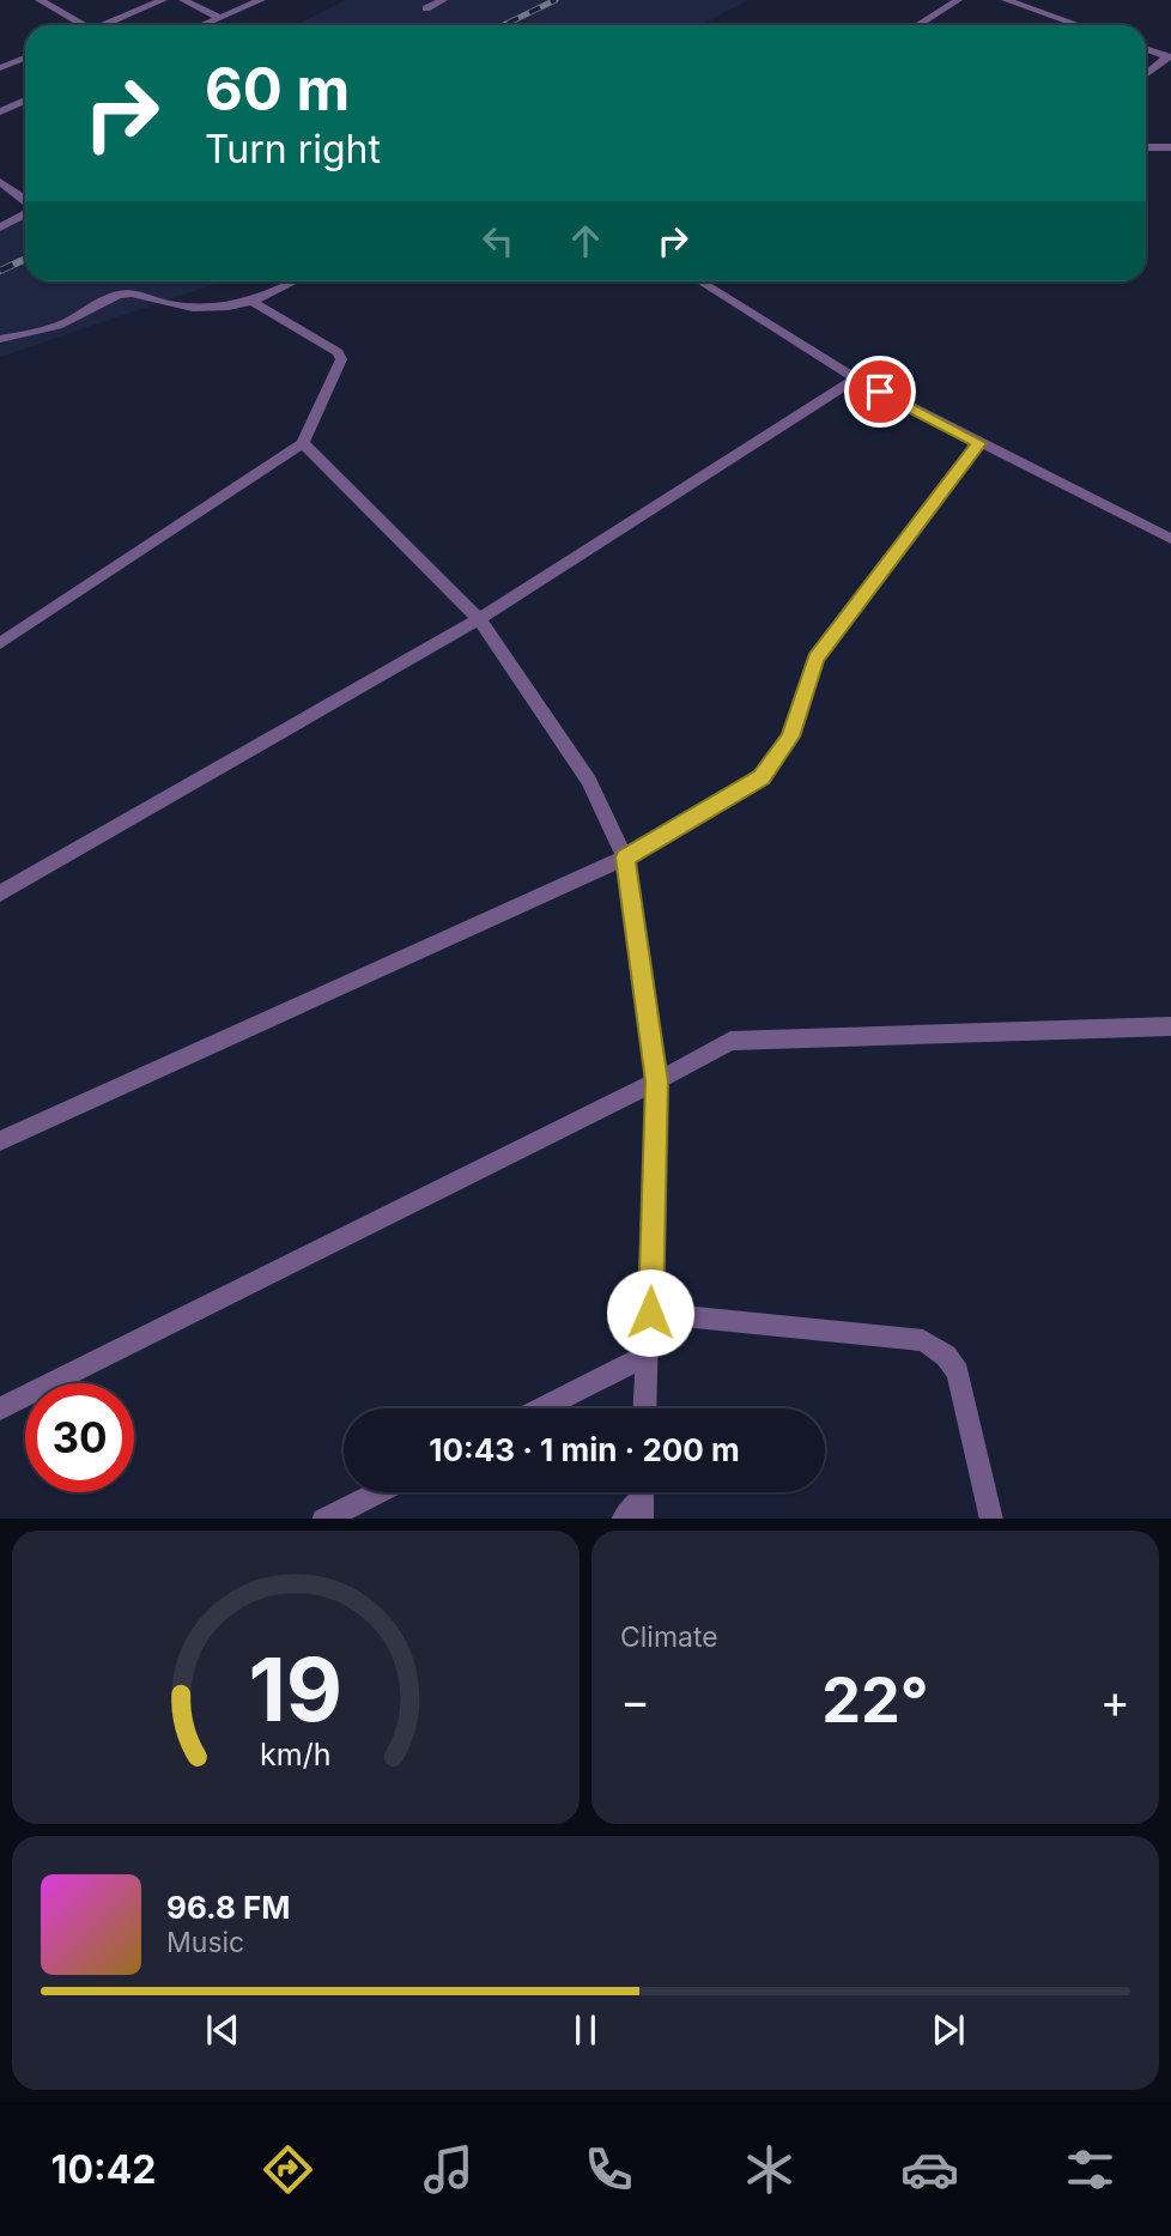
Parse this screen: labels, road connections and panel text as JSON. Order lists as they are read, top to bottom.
{
  "page": {
    "turn": ["60 m", "Turn right"],
    "limit": "30",
    "trip": "10:43 · 1 min · 200 m",
    "tile": "Climate",
    "heat": ["−", "22°", "+"],
    "song": ["96.8 FM", "Music"],
    "tabs": "10:42",
    "gauge": ["19", "km/h"]
  }
}
